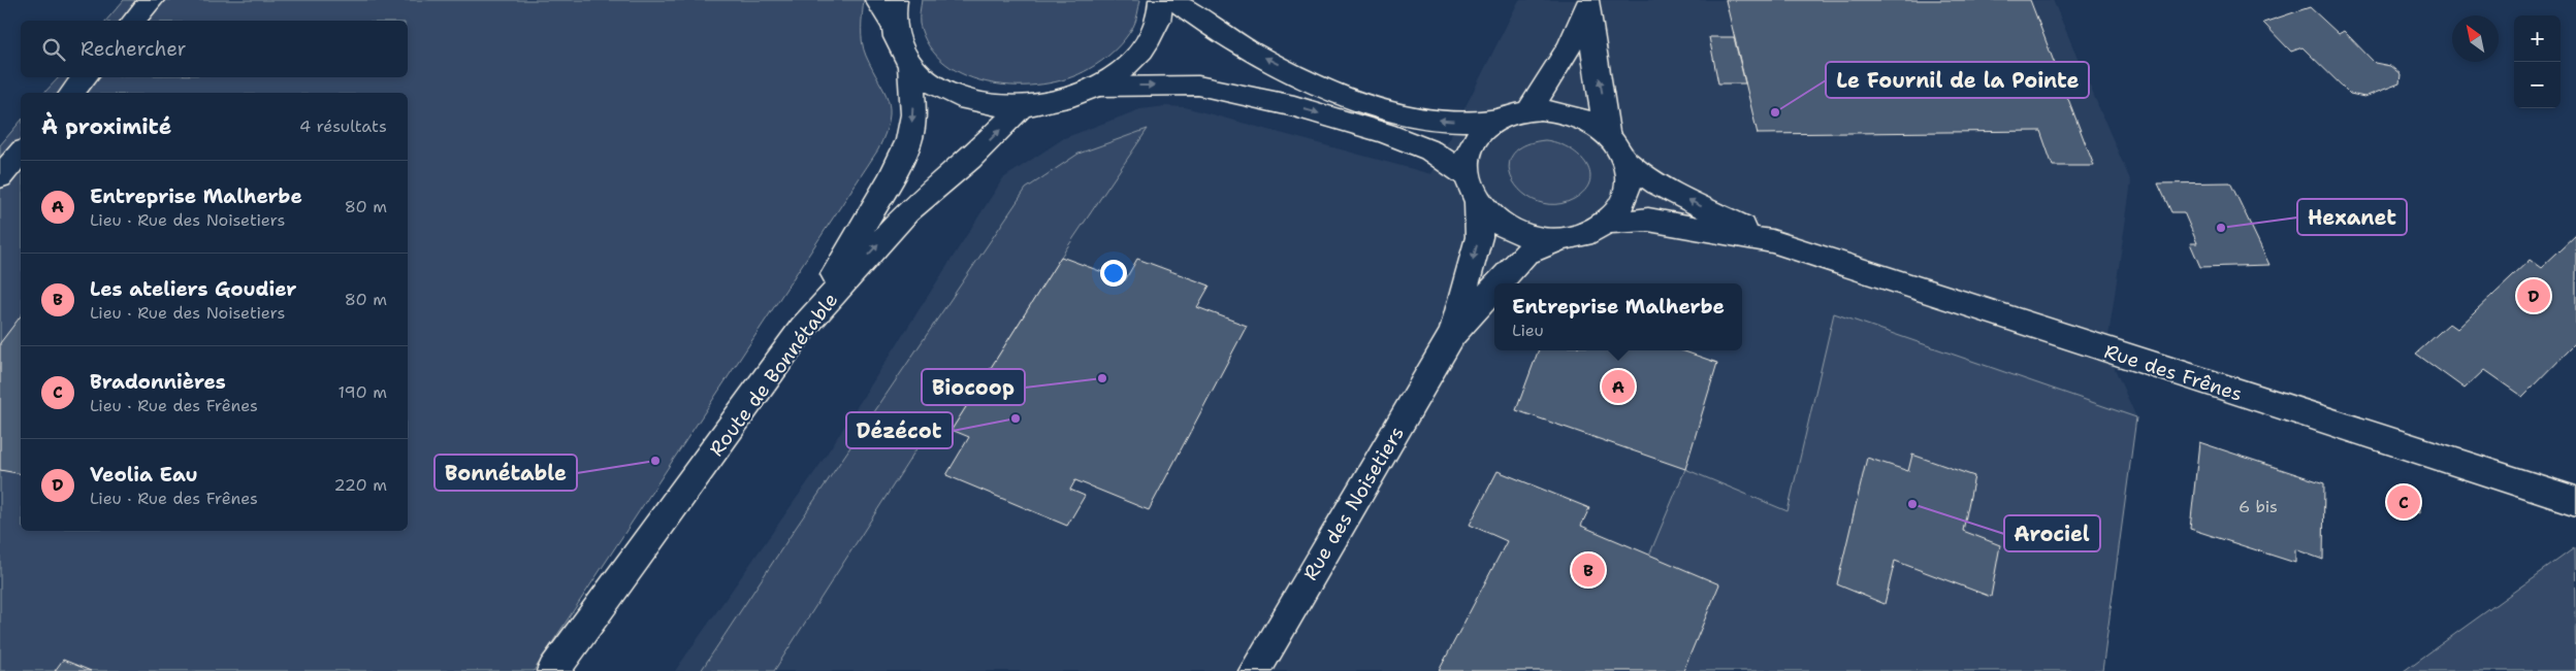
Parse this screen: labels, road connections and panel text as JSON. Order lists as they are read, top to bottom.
{
  "streets": {
    "street": ["Rue des Frênes", "Route de Bonnétable", "Rue des Noisetiers"]
  },
  "crossings": [
    ["Rue des Frênes", "Rue des Noisetiers"]
  ],
  "places": [
    "Le Fournil de la Pointe",
    "Hexanet",
    "Biocoop",
    "Dézécot",
    "Bonnétable",
    "Arociel"
  ],
  "house_numbers": ["6 bis"],
  "north": "top left",
  "page": {
    "map_buttons": ["+", "−"],
    "search": "Rechercher",
    "heading": ["À proximité", "4 résultats"],
    "list": [
      {
        "mark": "A",
        "name": "Entreprise Malherbe",
        "note": "Lieu · Rue des Noisetiers",
        "value": "80 m"
      },
      {
        "mark": "B",
        "name": "Les ateliers Goudier",
        "note": "Lieu · Rue des Noisetiers",
        "value": "80 m"
      },
      {
        "mark": "C",
        "name": "Bradonnières",
        "note": "Lieu · Rue des Frênes",
        "value": "190 m"
      },
      {
        "mark": "D",
        "name": "Veolia Eau",
        "note": "Lieu · Rue des Frênes",
        "value": "220 m"
      }
    ],
    "pins": [
      "D",
      "A",
      "C",
      "B"
    ],
    "popup": ["Entreprise Malherbe", "Lieu"]
  }
}
